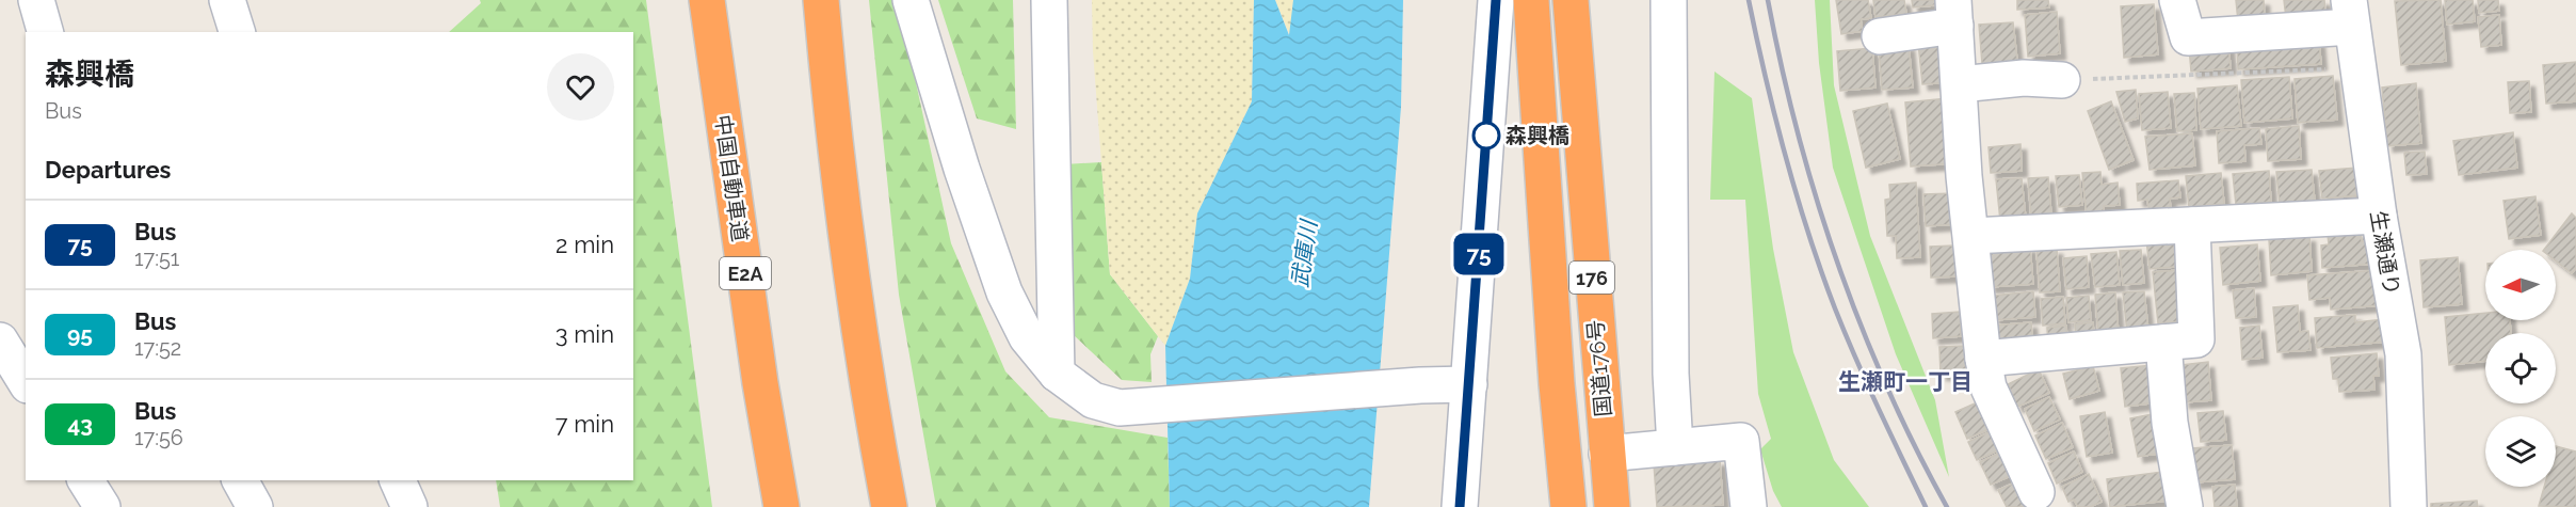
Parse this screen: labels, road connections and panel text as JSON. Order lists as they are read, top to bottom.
{
  "streets": {
    "highway": [
      "中国自動車道",
      "E2A",
      "176",
      "国道176号"
    ],
    "street": ["生瀬通り"]
  },
  "districts": ["生瀬町一丁目"],
  "water": ["武庫川"],
  "places": ["森興橋"],
  "lines": ["bus line 75"],
  "north": "left",
  "page": {
    "on_map": "75",
    "heading": [
      ["森興橋", "Bus"],
      "Departures"
    ],
    "list": [
      {
        "mark": "75",
        "name": "Bus",
        "note": "17:51",
        "value": "2 min"
      },
      {
        "mark": "95",
        "name": "Bus",
        "note": "17:52",
        "value": "3 min"
      },
      {
        "mark": "43",
        "name": "Bus",
        "note": "17:56",
        "value": "7 min"
      }
    ]
  }
}
